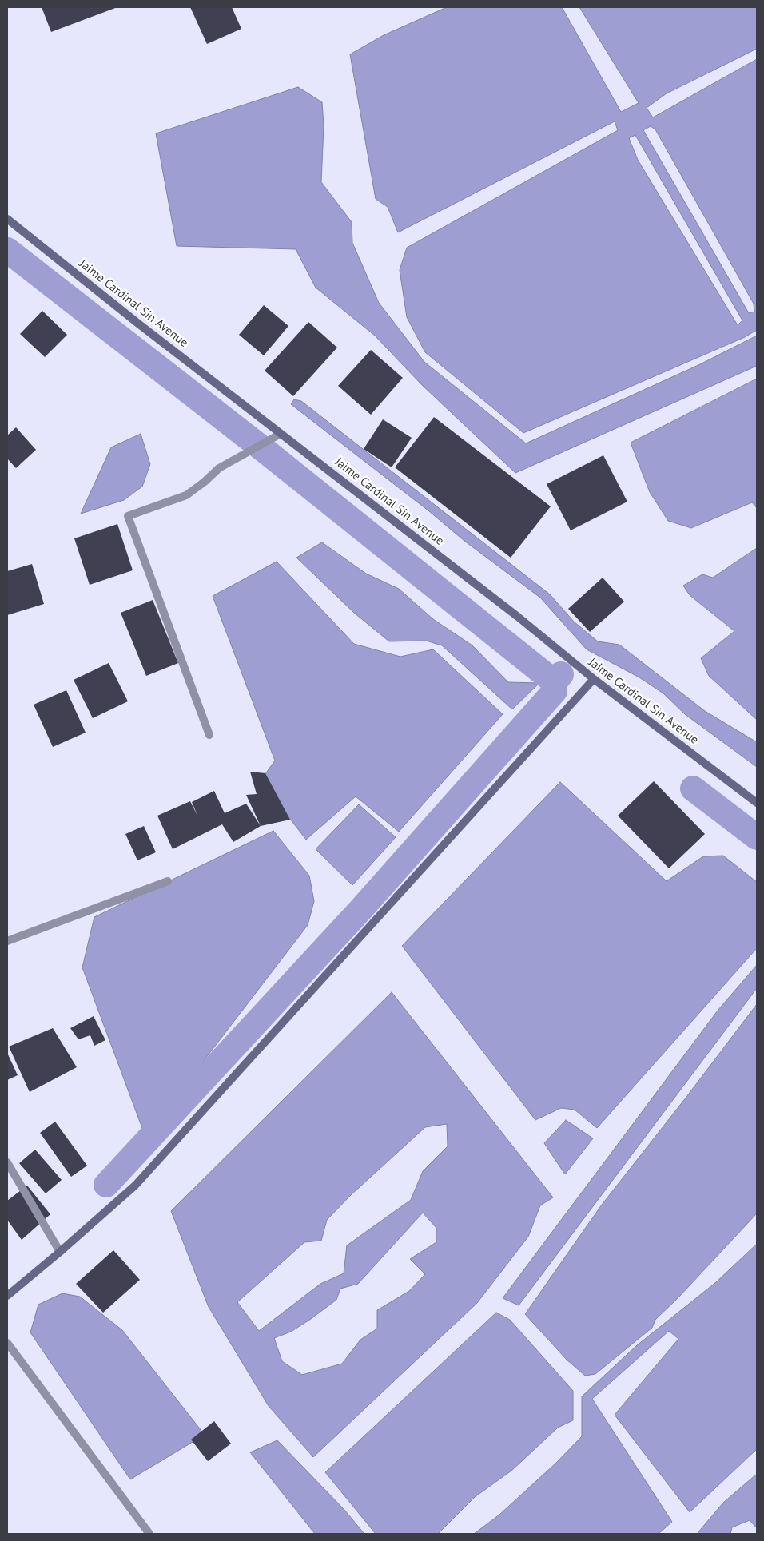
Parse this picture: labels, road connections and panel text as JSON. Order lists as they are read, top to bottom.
{
  "streets": {
    "main road": ["Jaime Cardinal Sin Avenue"]
  }
}
